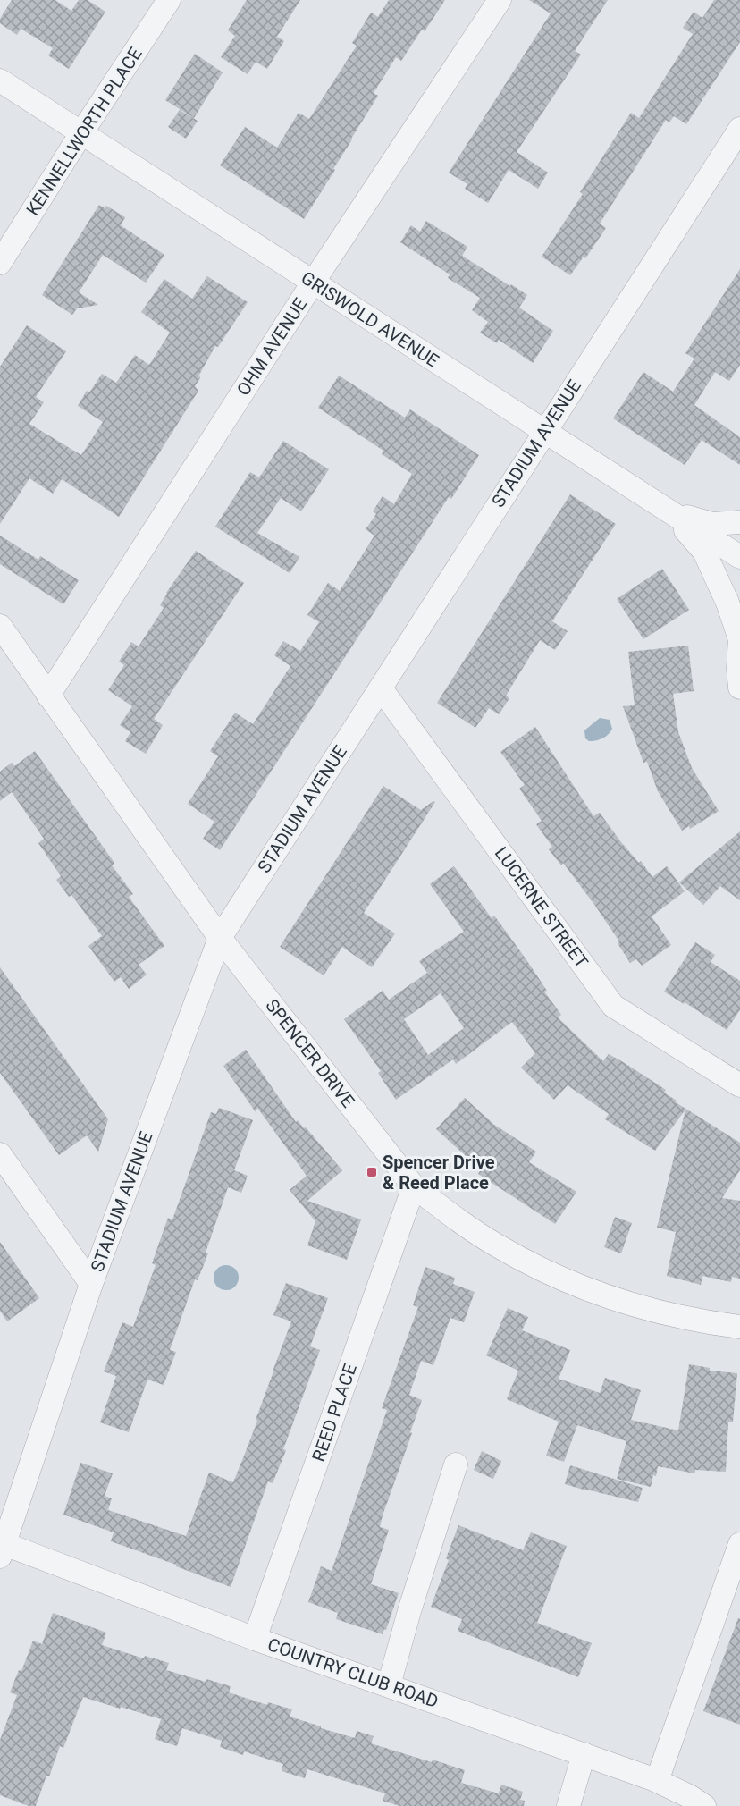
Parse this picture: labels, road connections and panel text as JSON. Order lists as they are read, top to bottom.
{
  "streets": {
    "street": [
      "KENNELLWORTH PLACE",
      "GRISWOLD AVENUE",
      "OHM AVENUE",
      "STADIUM AVENUE",
      "LUCERNE STREET",
      "SPENCER DRIVE",
      "REED PLACE",
      "COUNTRY CLUB ROAD"
    ]
  },
  "crossings": [
    ["KENNELLWORTH PLACE", "GRISWOLD AVENUE"],
    ["GRISWOLD AVENUE", "OHM AVENUE"],
    ["GRISWOLD AVENUE", "STADIUM AVENUE"],
    ["OHM AVENUE", "SPENCER DRIVE"],
    ["STADIUM AVENUE", "LUCERNE STREET"],
    ["STADIUM AVENUE", "SPENCER DRIVE"],
    ["STADIUM AVENUE", "COUNTRY CLUB ROAD"],
    ["SPENCER DRIVE", "REED PLACE"],
    ["REED PLACE", "COUNTRY CLUB ROAD"]
  ],
  "places": {
    "transit": ["Spencer Drive & Reed Place"]
  }
}
